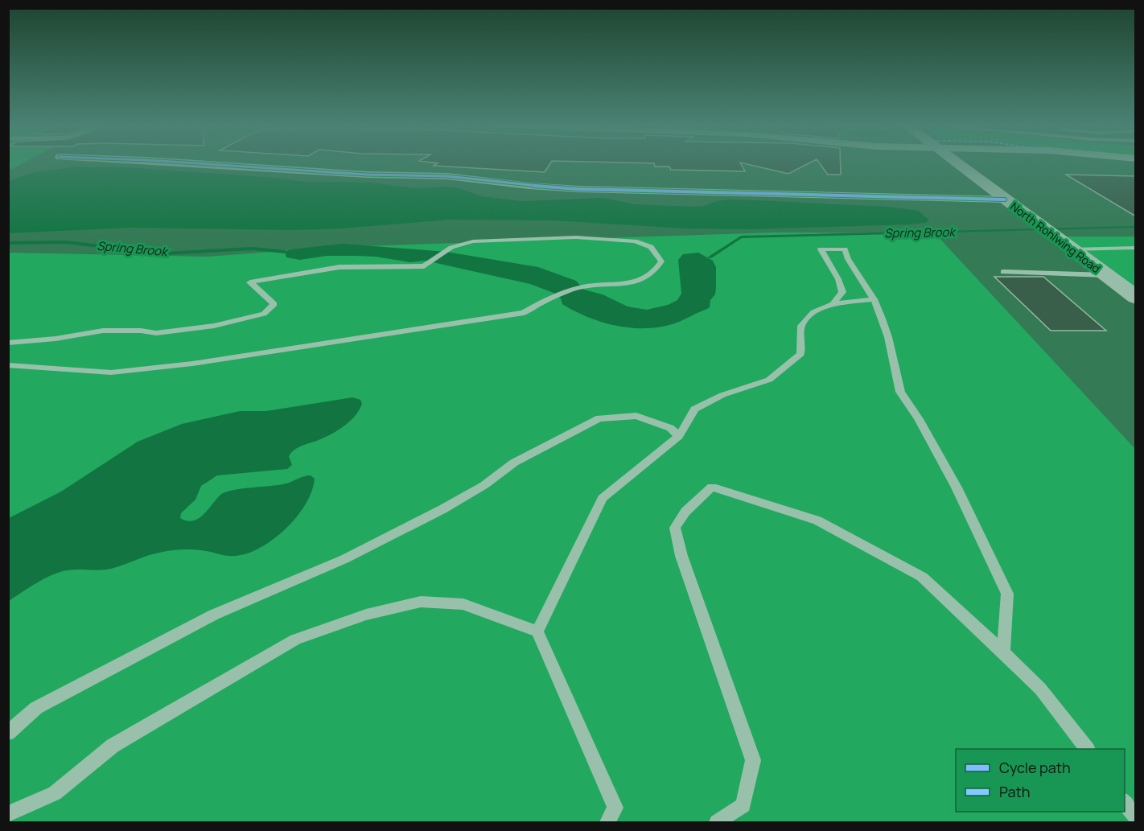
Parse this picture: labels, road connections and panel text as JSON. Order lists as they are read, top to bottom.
{
  "streets": {
    "main road": ["North Rohlwing Road"]
  },
  "water": ["Spring Brook"],
  "legend": ["Cycle path", "Path"]
}
